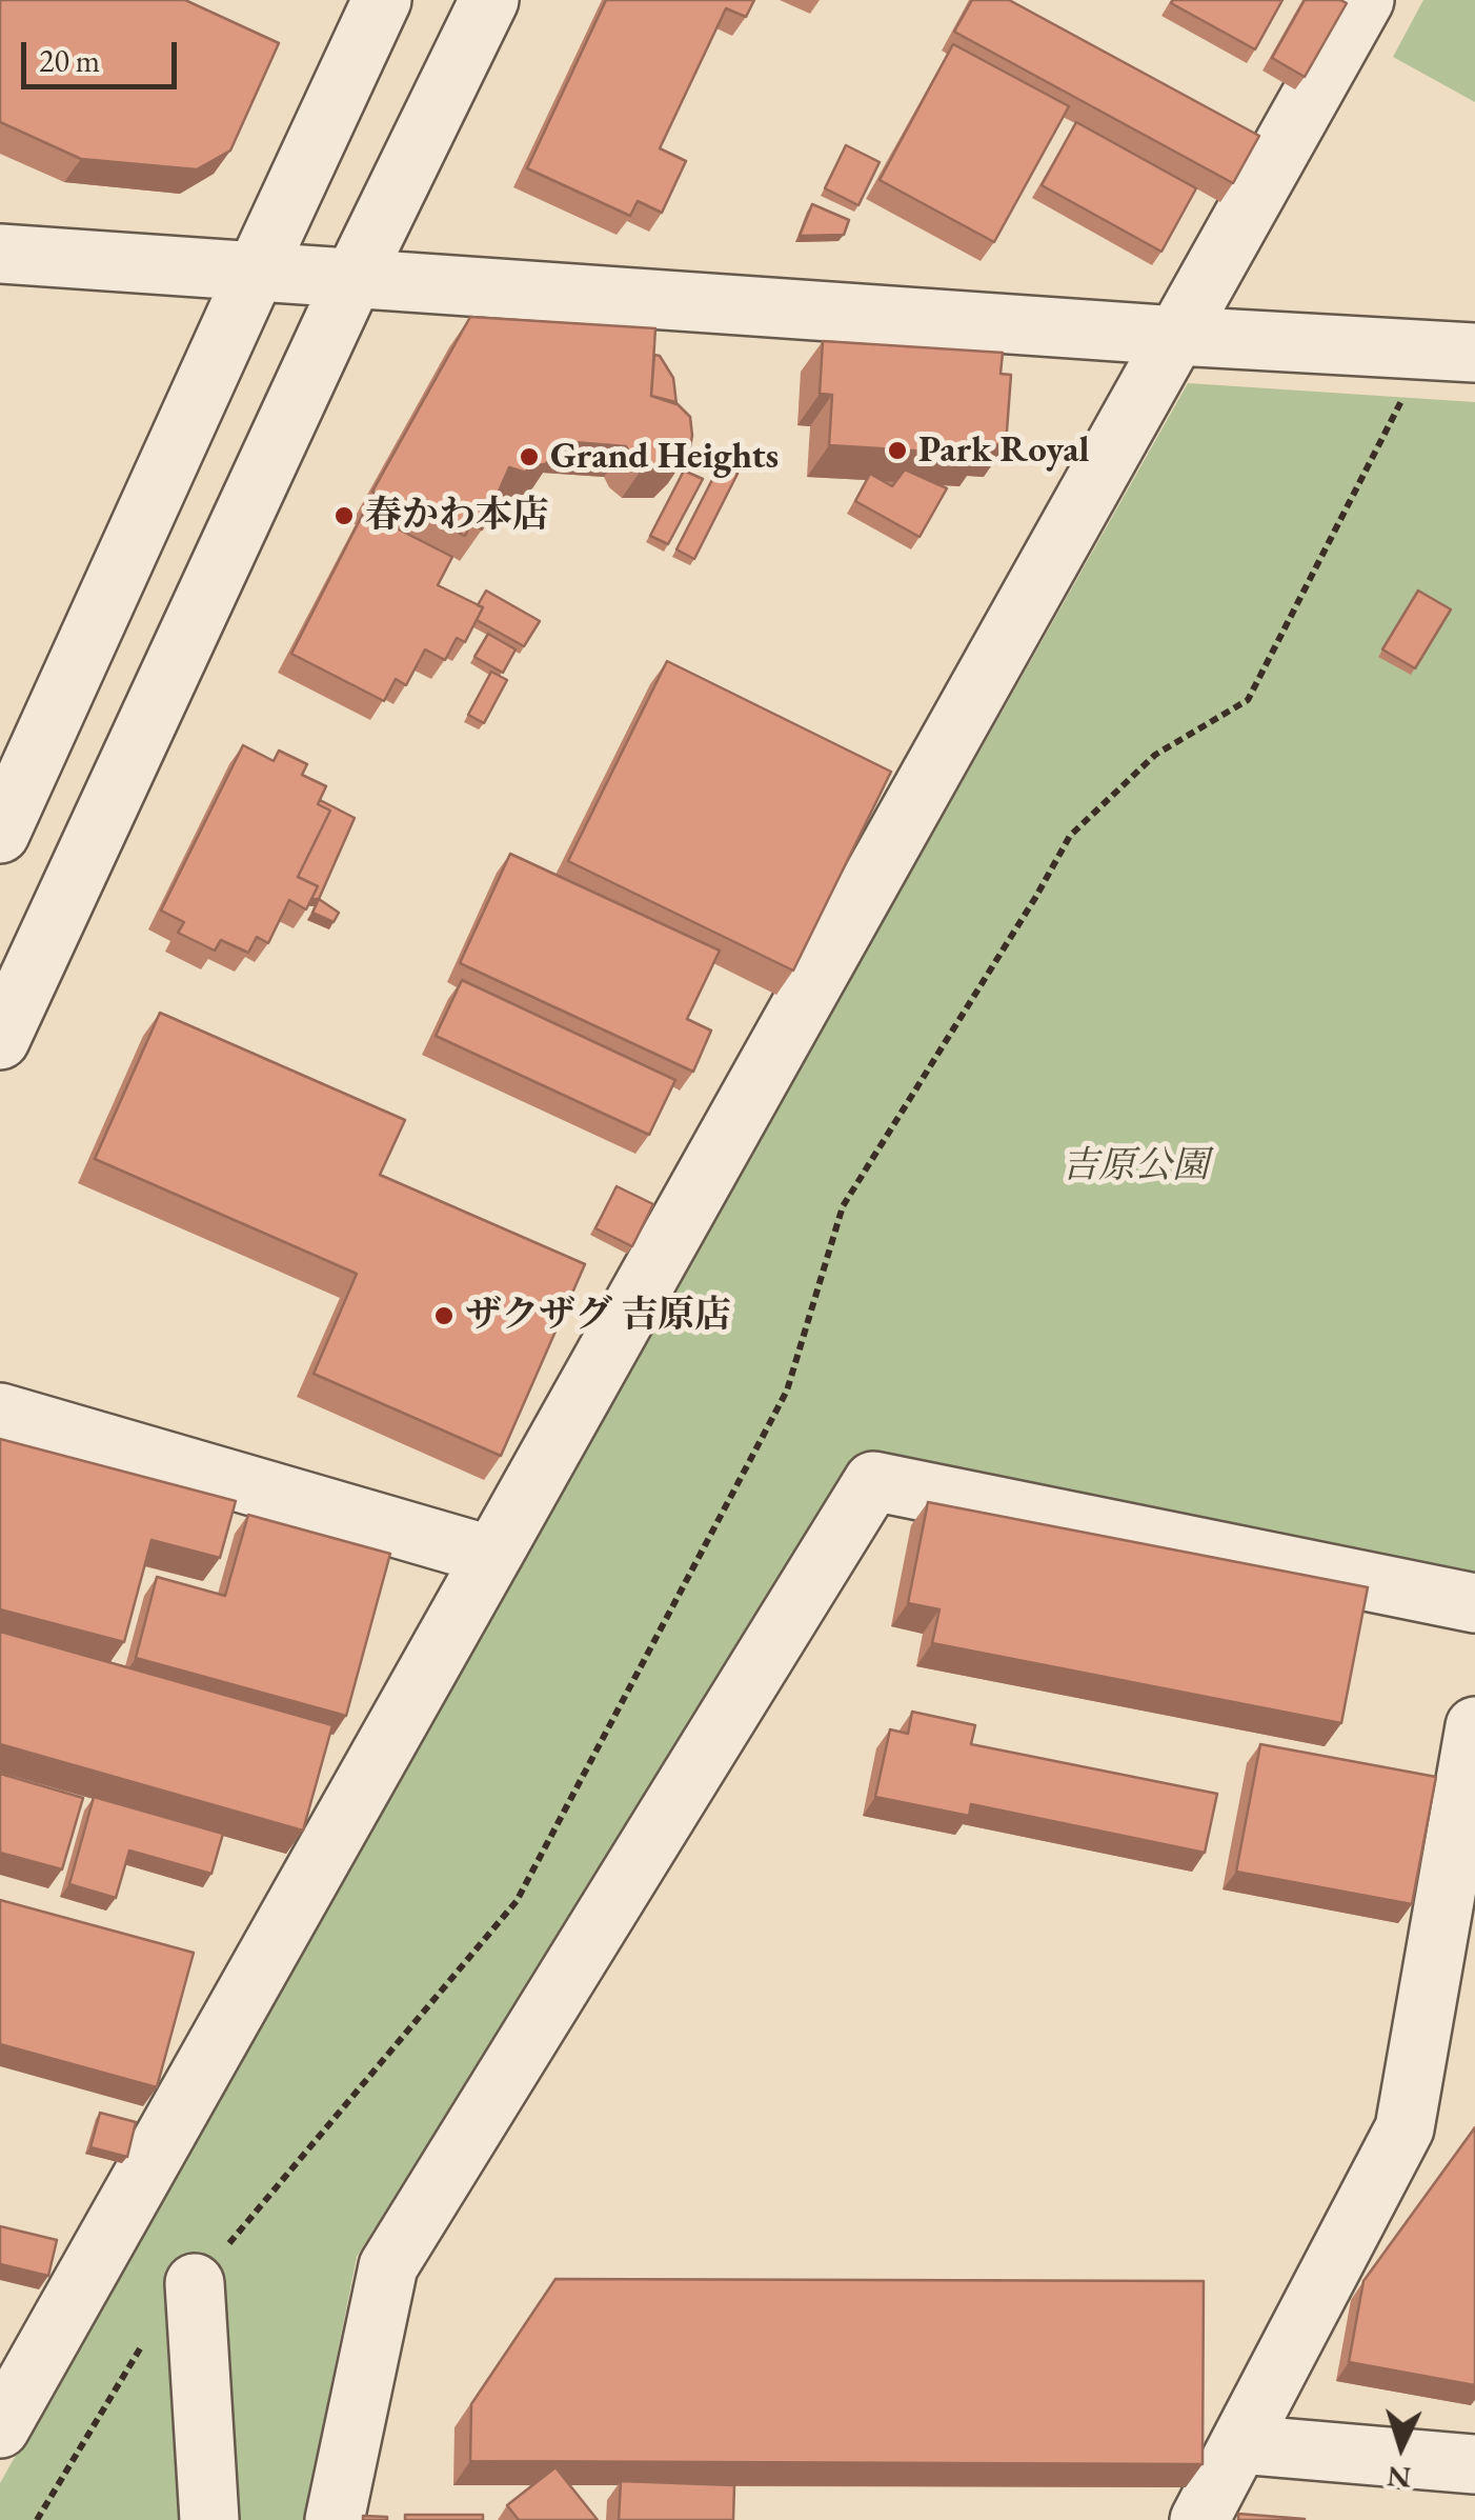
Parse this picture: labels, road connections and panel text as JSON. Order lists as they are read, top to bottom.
{
  "parks": ["吉原公園"],
  "places": [
    "Park Royal",
    "Grand Heights",
    "春かわ本店",
    "ザクザグ 吉原店"
  ],
  "scale_bar": "20 m",
  "north": "bottom"
}
